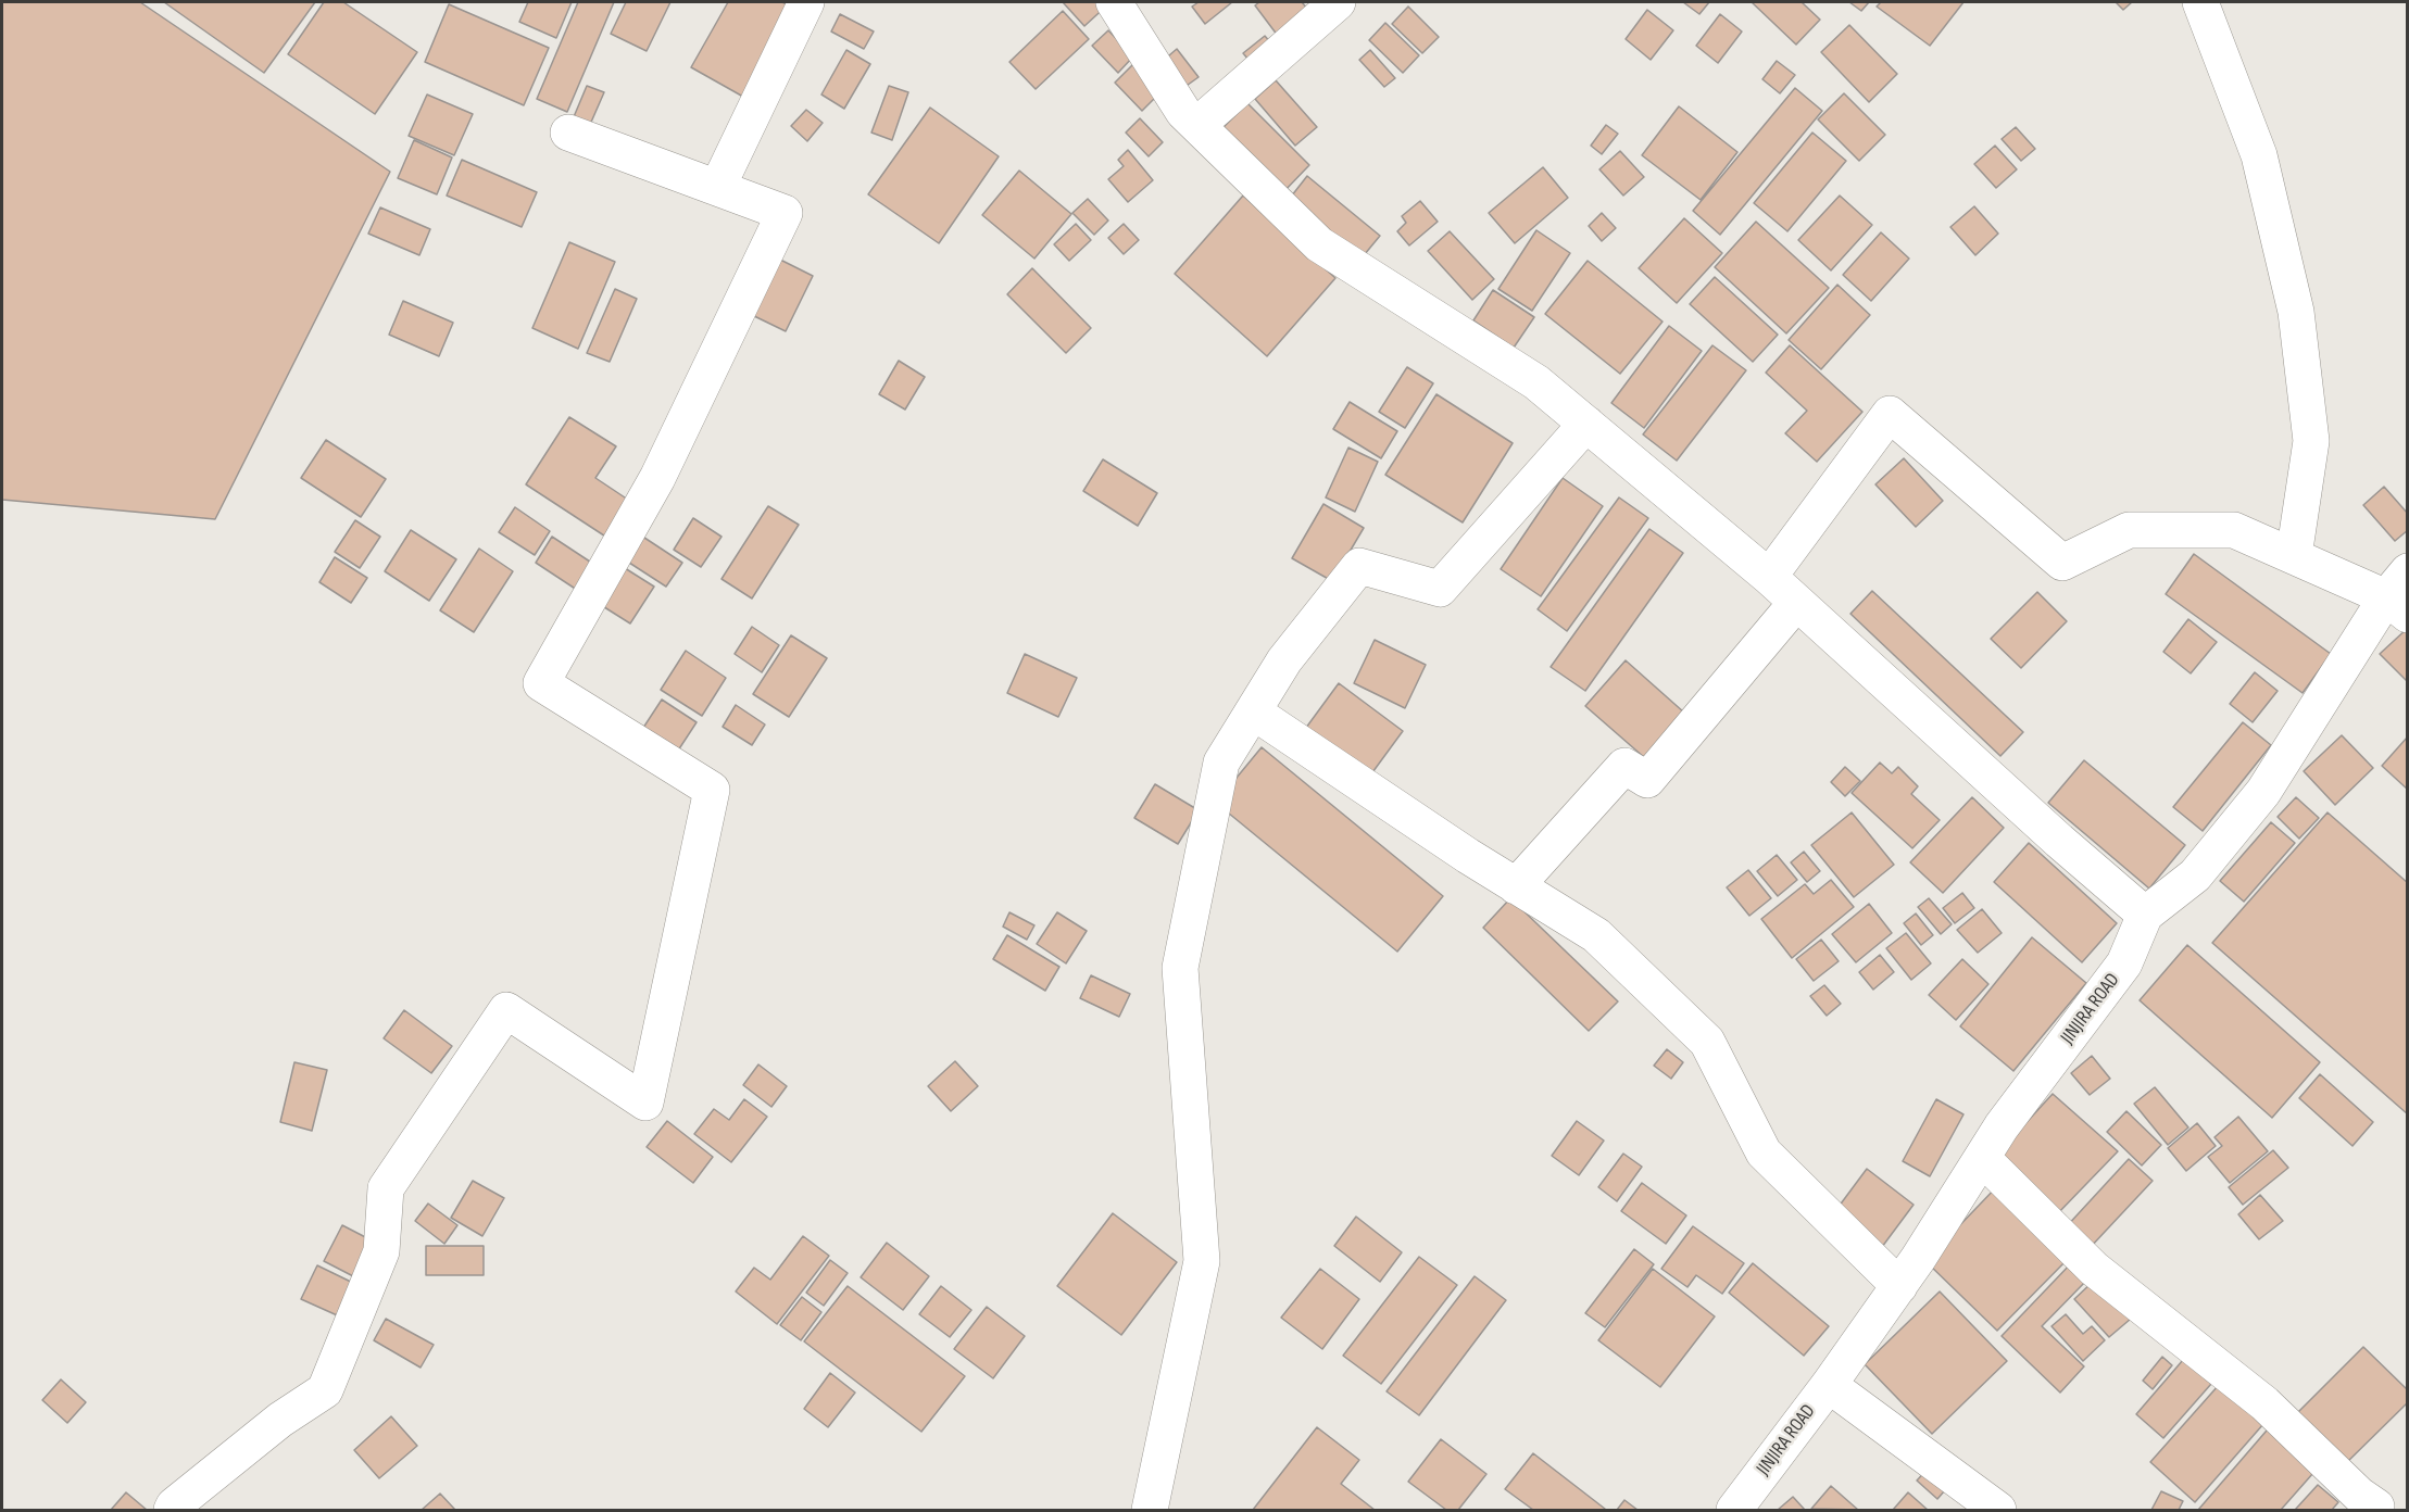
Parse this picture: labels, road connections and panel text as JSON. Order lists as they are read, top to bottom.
{
  "streets": {
    "street": ["JINJIRA ROAD"]
  }
}
